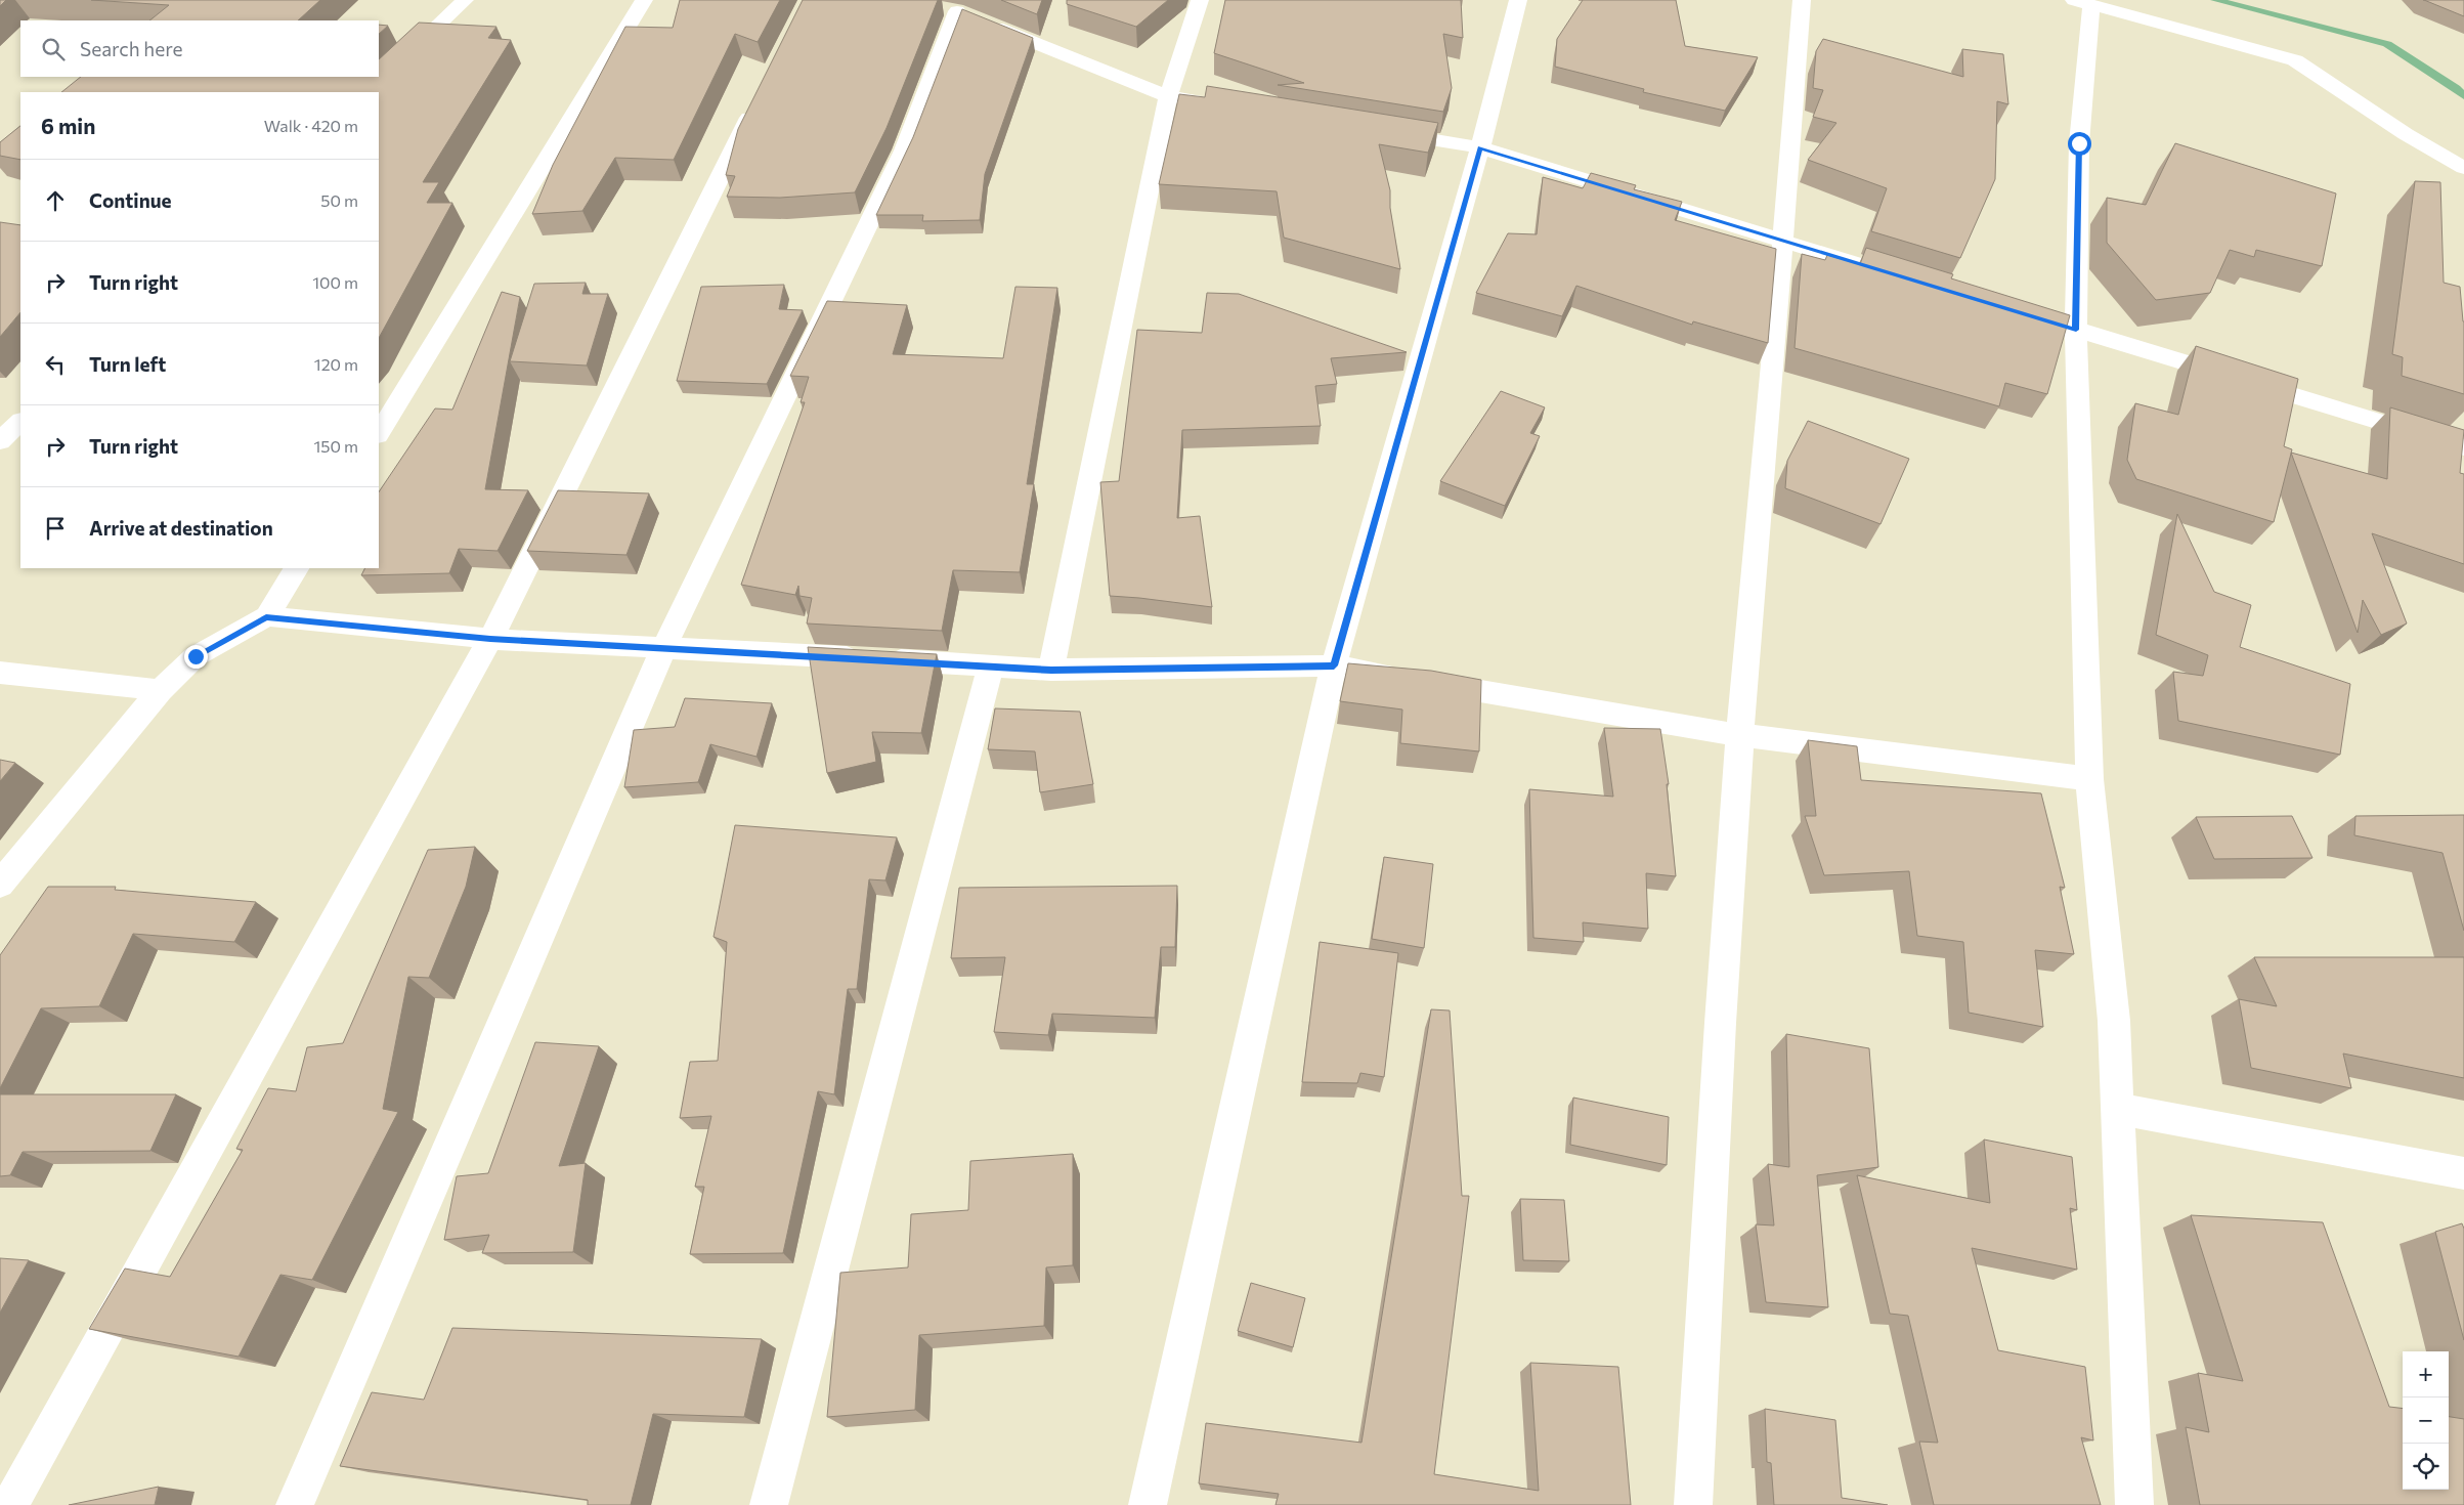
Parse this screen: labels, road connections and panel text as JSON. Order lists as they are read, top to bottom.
{
  "page": {
    "search": "Search here",
    "heading": ["6 min", "Walk · 420 m"],
    "list": [
      ["Continue", "50 m"],
      ["Turn right", "100 m"],
      ["Turn left", "120 m"],
      ["Turn right", "150 m"],
      "Arrive at destination"
    ],
    "map_buttons": ["+", "−"]
  }
}
